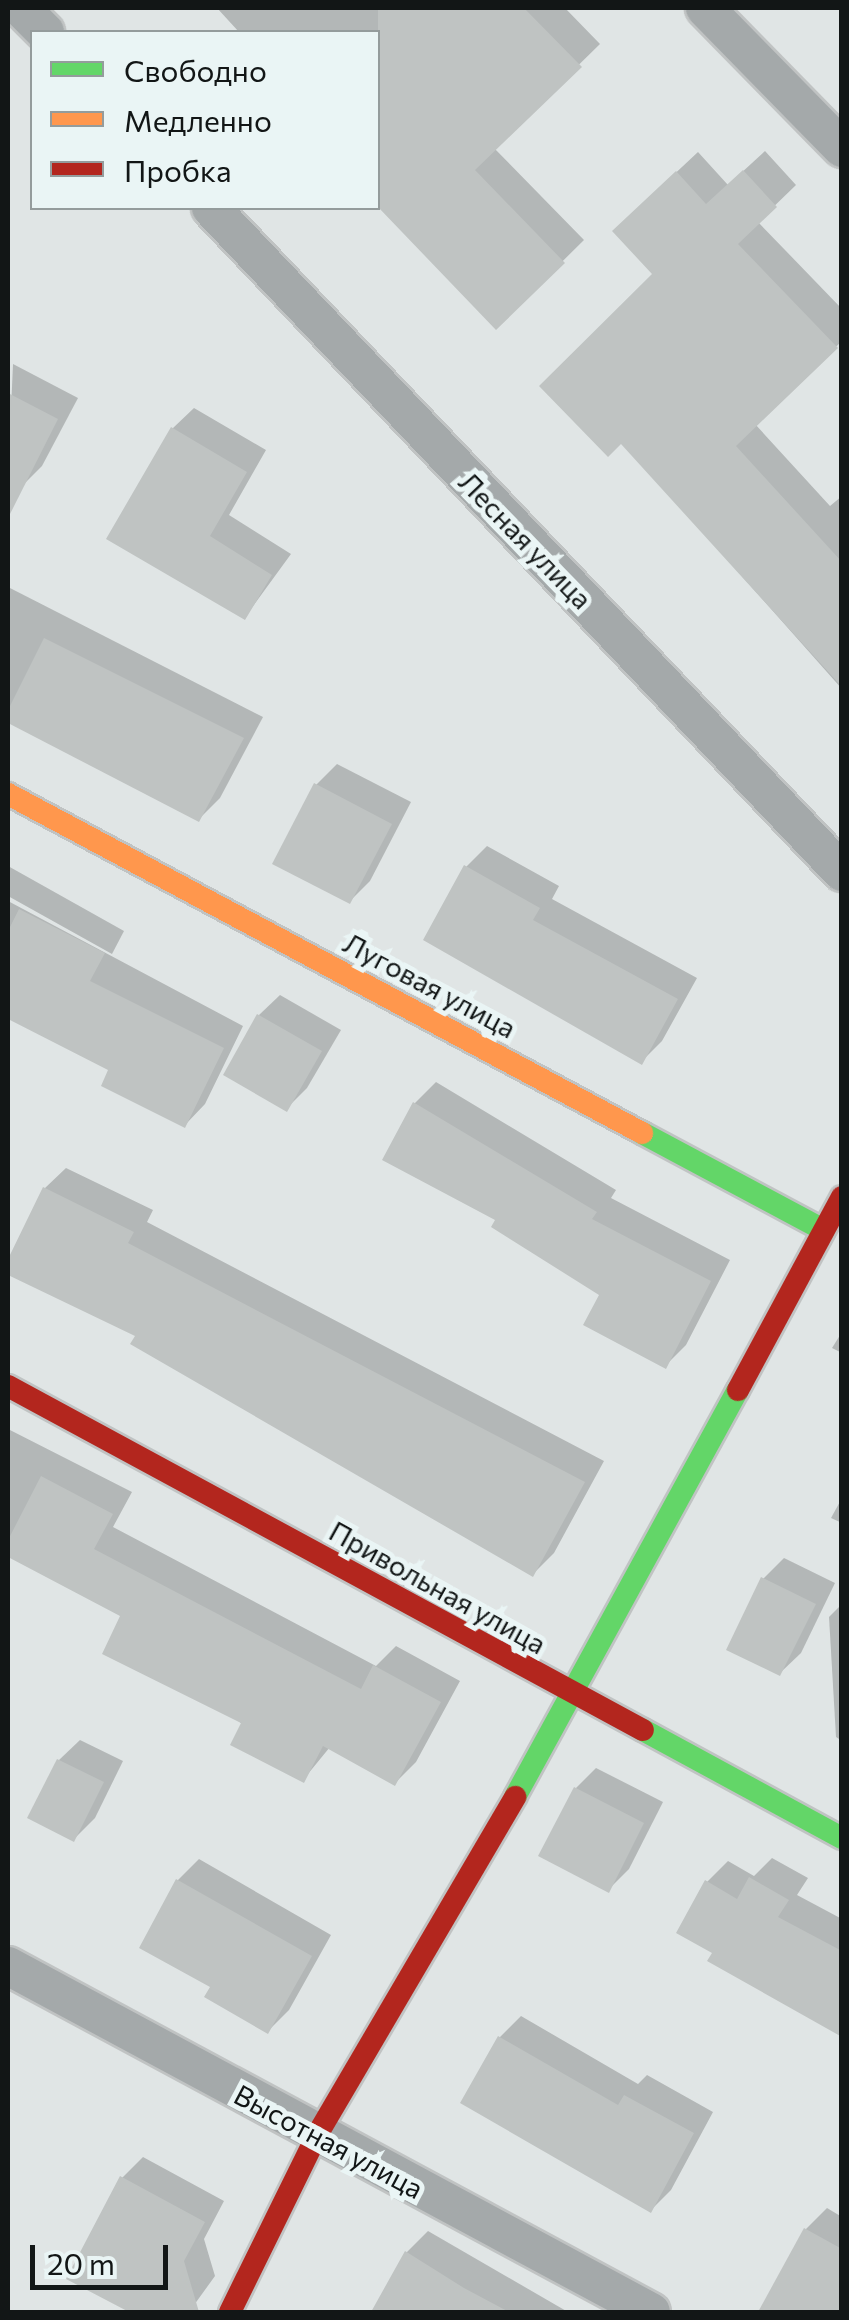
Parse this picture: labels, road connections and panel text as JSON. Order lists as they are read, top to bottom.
{
  "streets": {
    "street": [
      "Лесная улица",
      "Луговая улица",
      "Привольная улица",
      "Высотная улица"
    ]
  },
  "legend": ["Свободно", "Медленно", "Пробка"],
  "scale_bar": "20 m"
}
